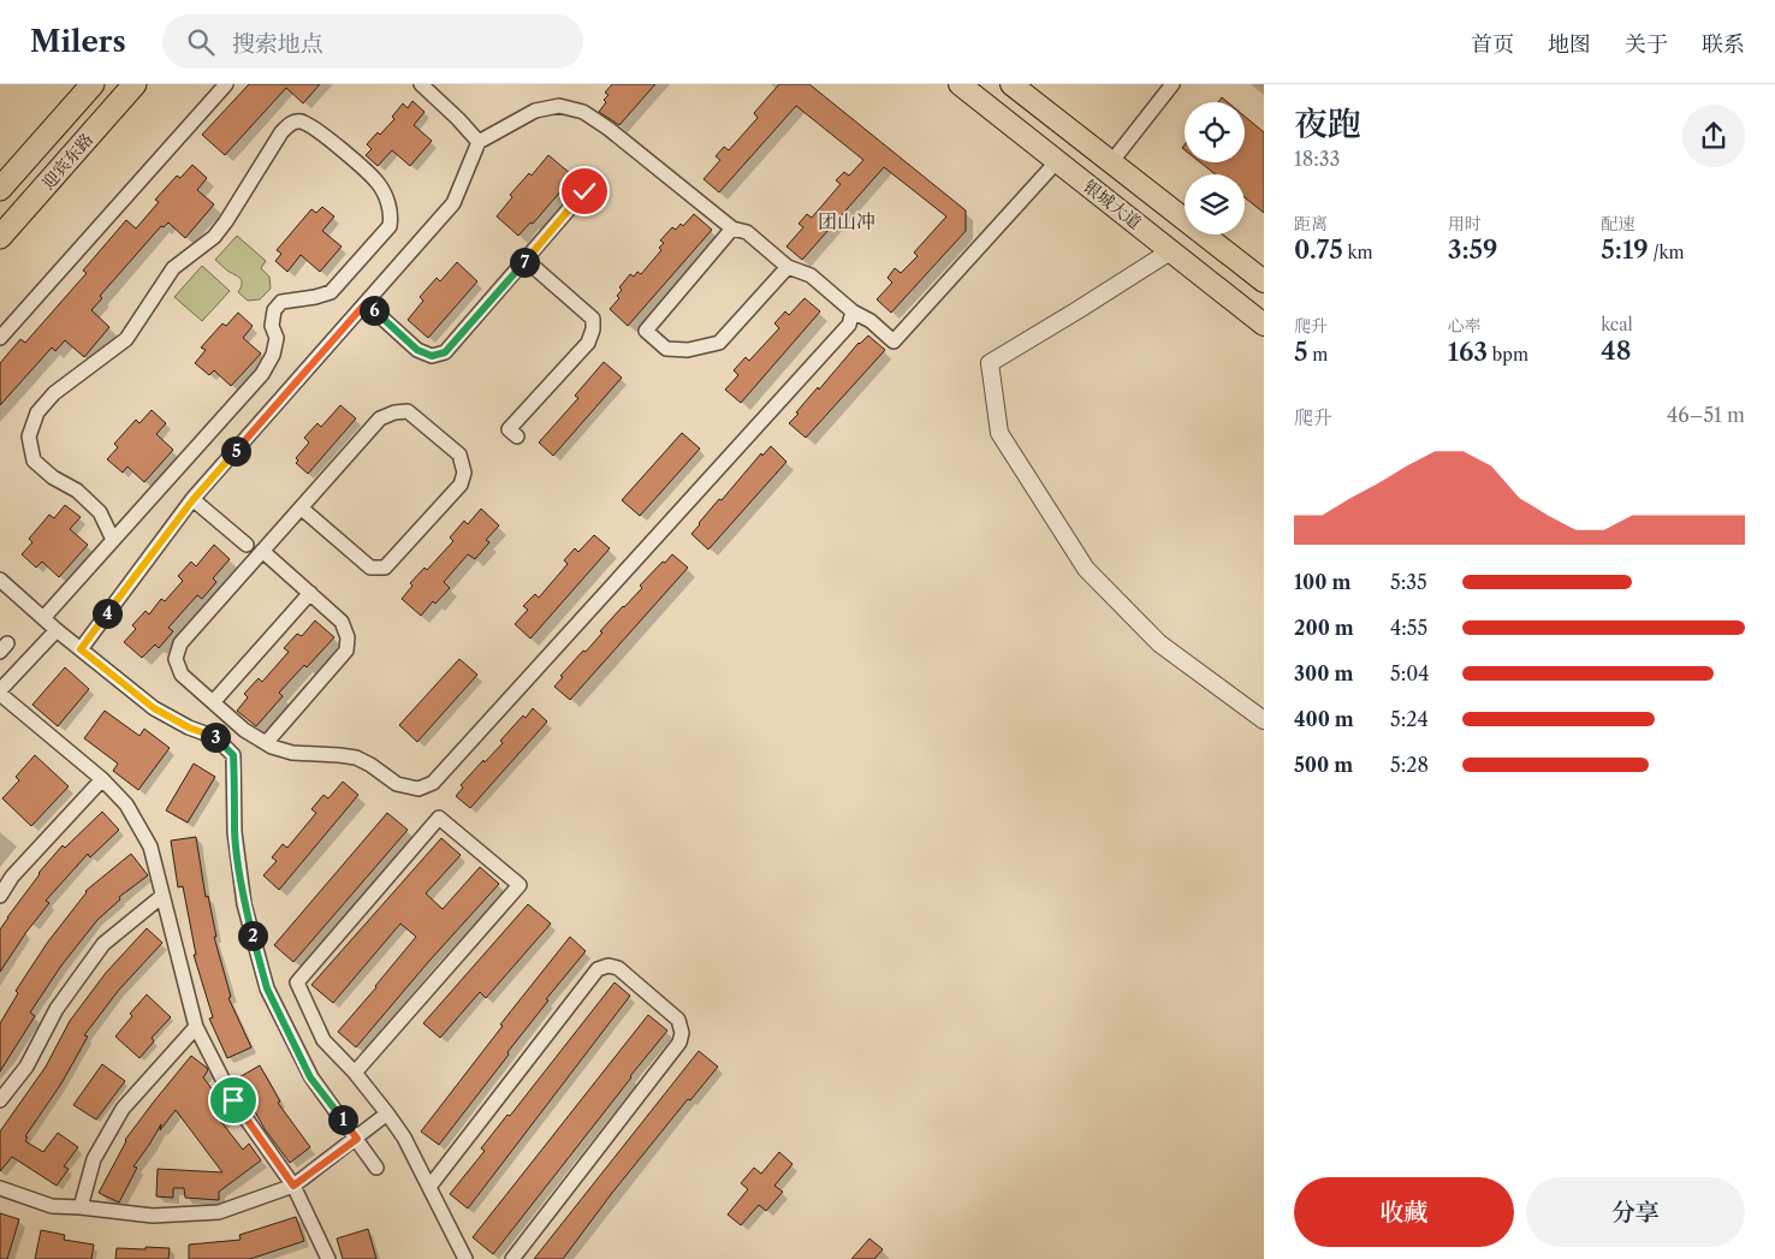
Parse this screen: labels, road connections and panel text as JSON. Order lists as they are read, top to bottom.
{
  "streets": {
    "highway": ["迎宾东路"],
    "main road": ["银城大道"]
  },
  "districts": ["团山冲"],
  "page": {
    "header": "Milers",
    "search": "搜索地点",
    "nav": [
      "首页",
      "地图",
      "关于",
      "联系"
    ],
    "heading": ["夜跑", "18:33"],
    "stats": [
      ["距离", "0.75 km"],
      ["用时", "3:59"],
      ["配速", "5:19 /km"],
      ["爬升", "5 m"],
      ["心率", "163 bpm"],
      ["kcal", "48"]
    ],
    "pins": [
      "7",
      "6",
      "5",
      "4",
      "3",
      "2",
      "1"
    ],
    "chart": ["爬升", "46–51 m"],
    "list": [
      {
        "name": "100 m",
        "note": "5:35"
      },
      {
        "name": "200 m",
        "note": "4:55"
      },
      {
        "name": "300 m",
        "note": "5:04"
      },
      {
        "name": "400 m",
        "note": "5:24"
      },
      {
        "name": "500 m",
        "note": "5:28"
      }
    ],
    "buttons": ["收藏", "分享"]
  }
}
